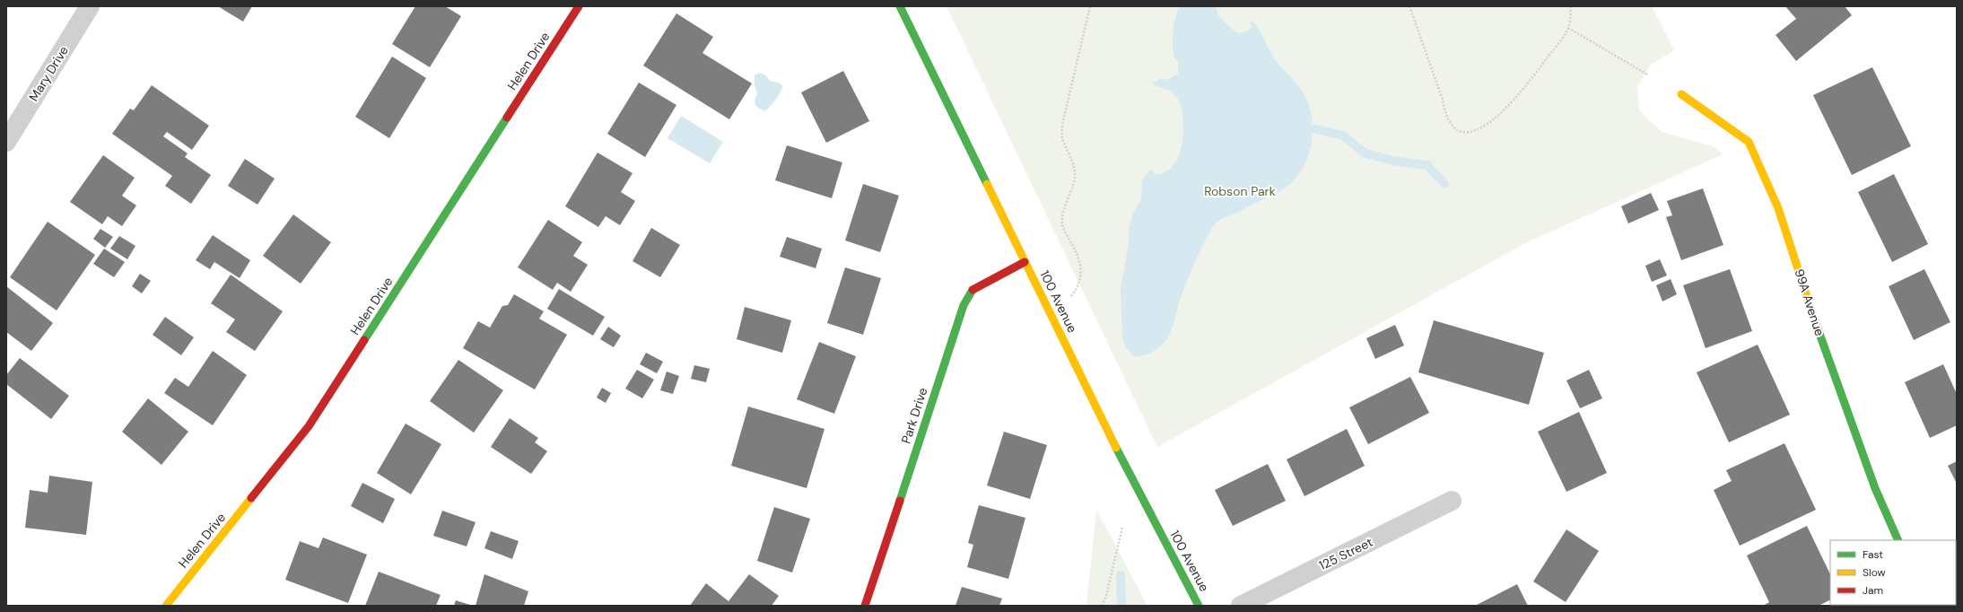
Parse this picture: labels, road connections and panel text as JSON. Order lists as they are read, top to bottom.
{
  "streets": {
    "street": [
      "Helen Drive",
      "Mary Drive",
      "100 Avenue",
      "99A Avenue",
      "Park Drive",
      "125 Street"
    ]
  },
  "crossings": [
    ["100 Avenue", "Park Drive"]
  ],
  "parks": ["Robson Park"],
  "legend": ["Fast", "Slow", "Jam"]
}
